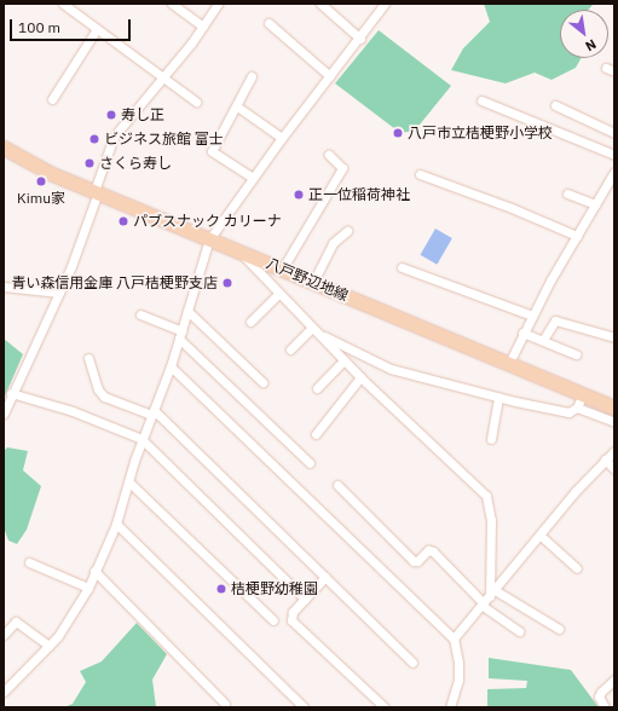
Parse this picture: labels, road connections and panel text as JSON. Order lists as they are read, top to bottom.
{
  "streets": {
    "main road": ["八戸野辺地線"]
  },
  "places": [
    "寿し正",
    "八戸市立桔梗野小学校",
    "ビジネス旅館 富士",
    "さくら寿し",
    "Kimu家",
    "正一位稲荷神社",
    "パブスナック カリーナ",
    "青い森信用金庫 八戸桔梗野支店",
    "桔梗野幼稚園"
  ],
  "scale_bar": "100 m",
  "north": "bottom right"
}
